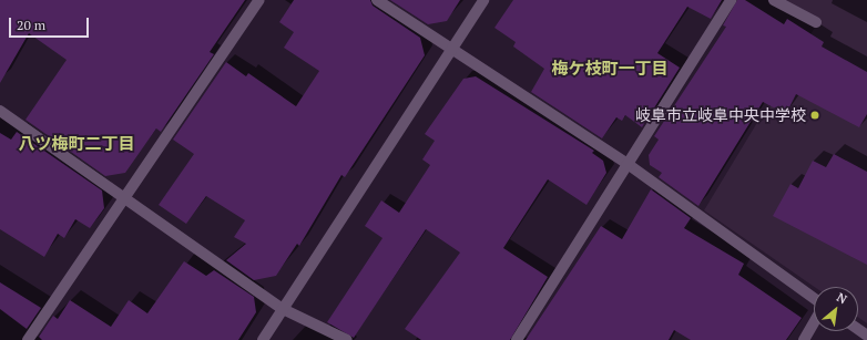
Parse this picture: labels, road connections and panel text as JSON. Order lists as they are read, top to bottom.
{
  "districts": ["梅ケ枝町一丁目", "八ツ梅町二丁目"],
  "places": ["岐阜市立岐阜中央中学校"],
  "scale_bar": "20 m",
  "north": "top right"
}
